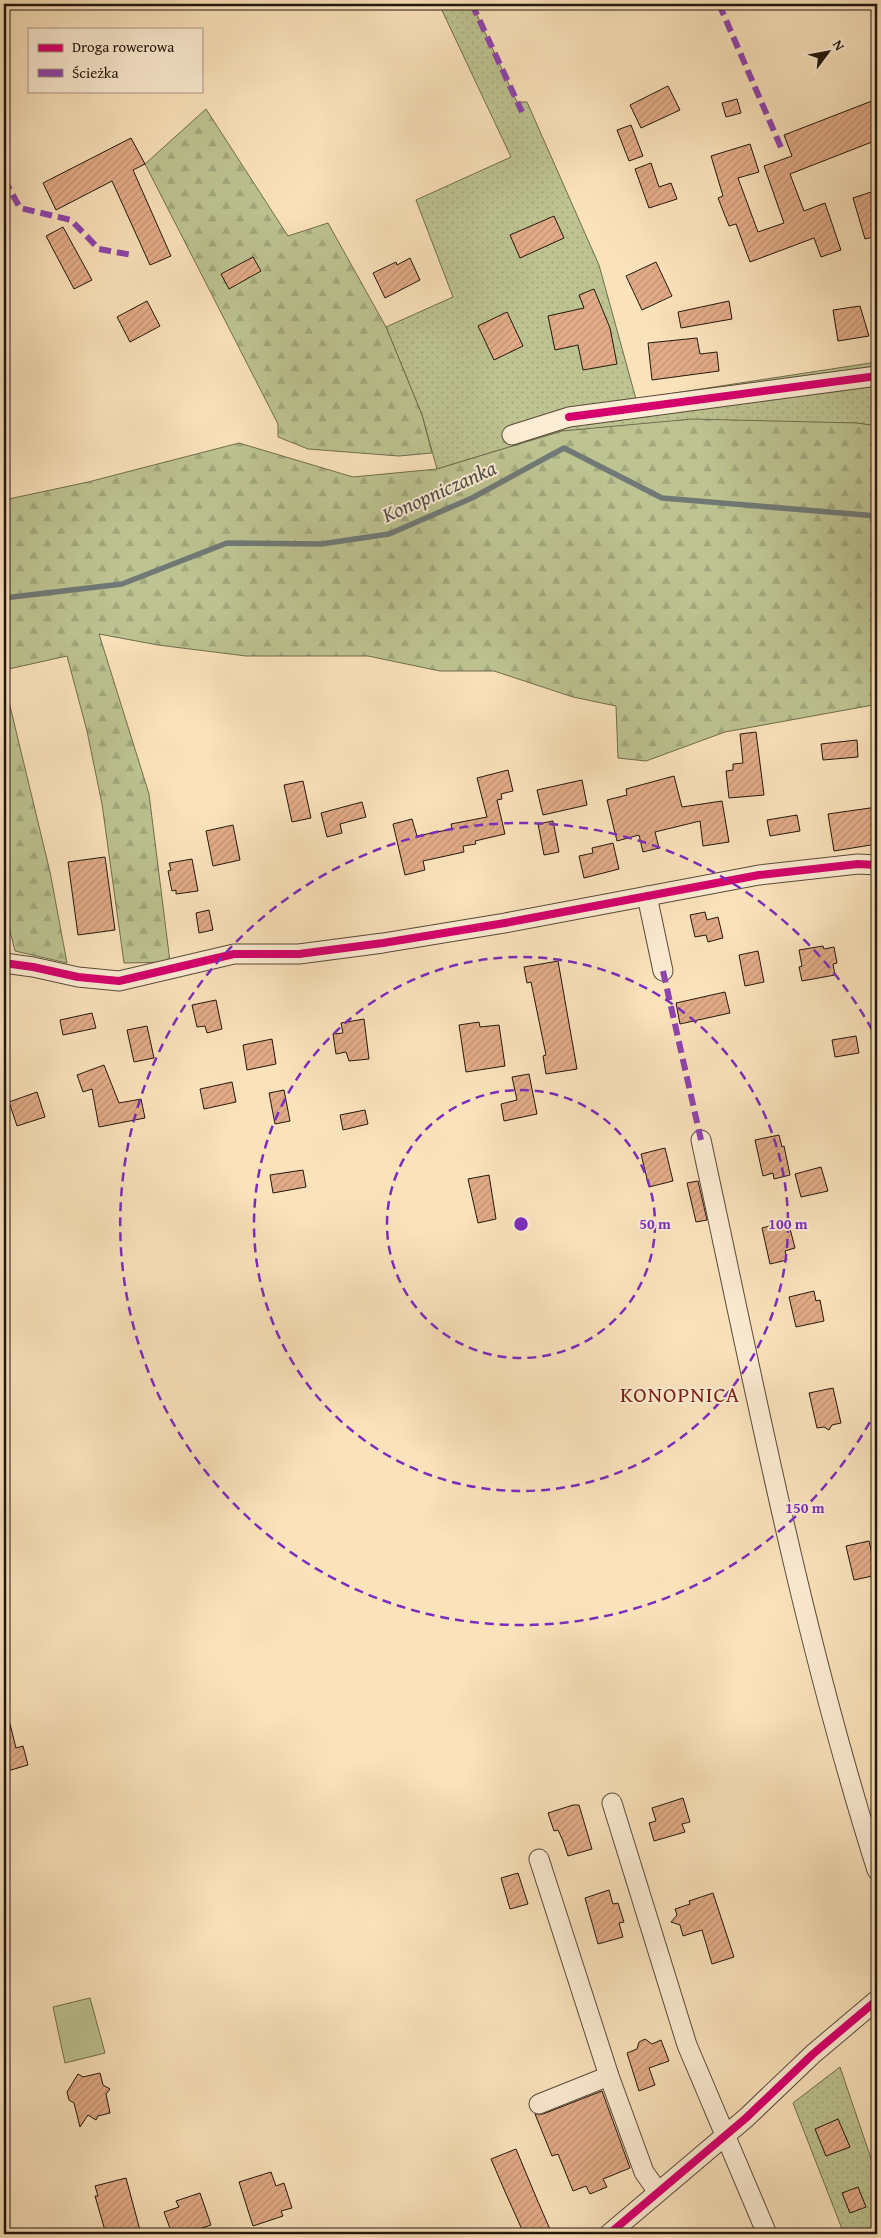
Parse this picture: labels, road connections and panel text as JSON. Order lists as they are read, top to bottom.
{
  "districts": ["KONOPNICA"],
  "water": ["Konopniczanka"],
  "legend": ["Droga rowerowa", "Ścieżka"],
  "north": "top right",
  "rings": ["50 m", "100 m", "150 m"]
}
